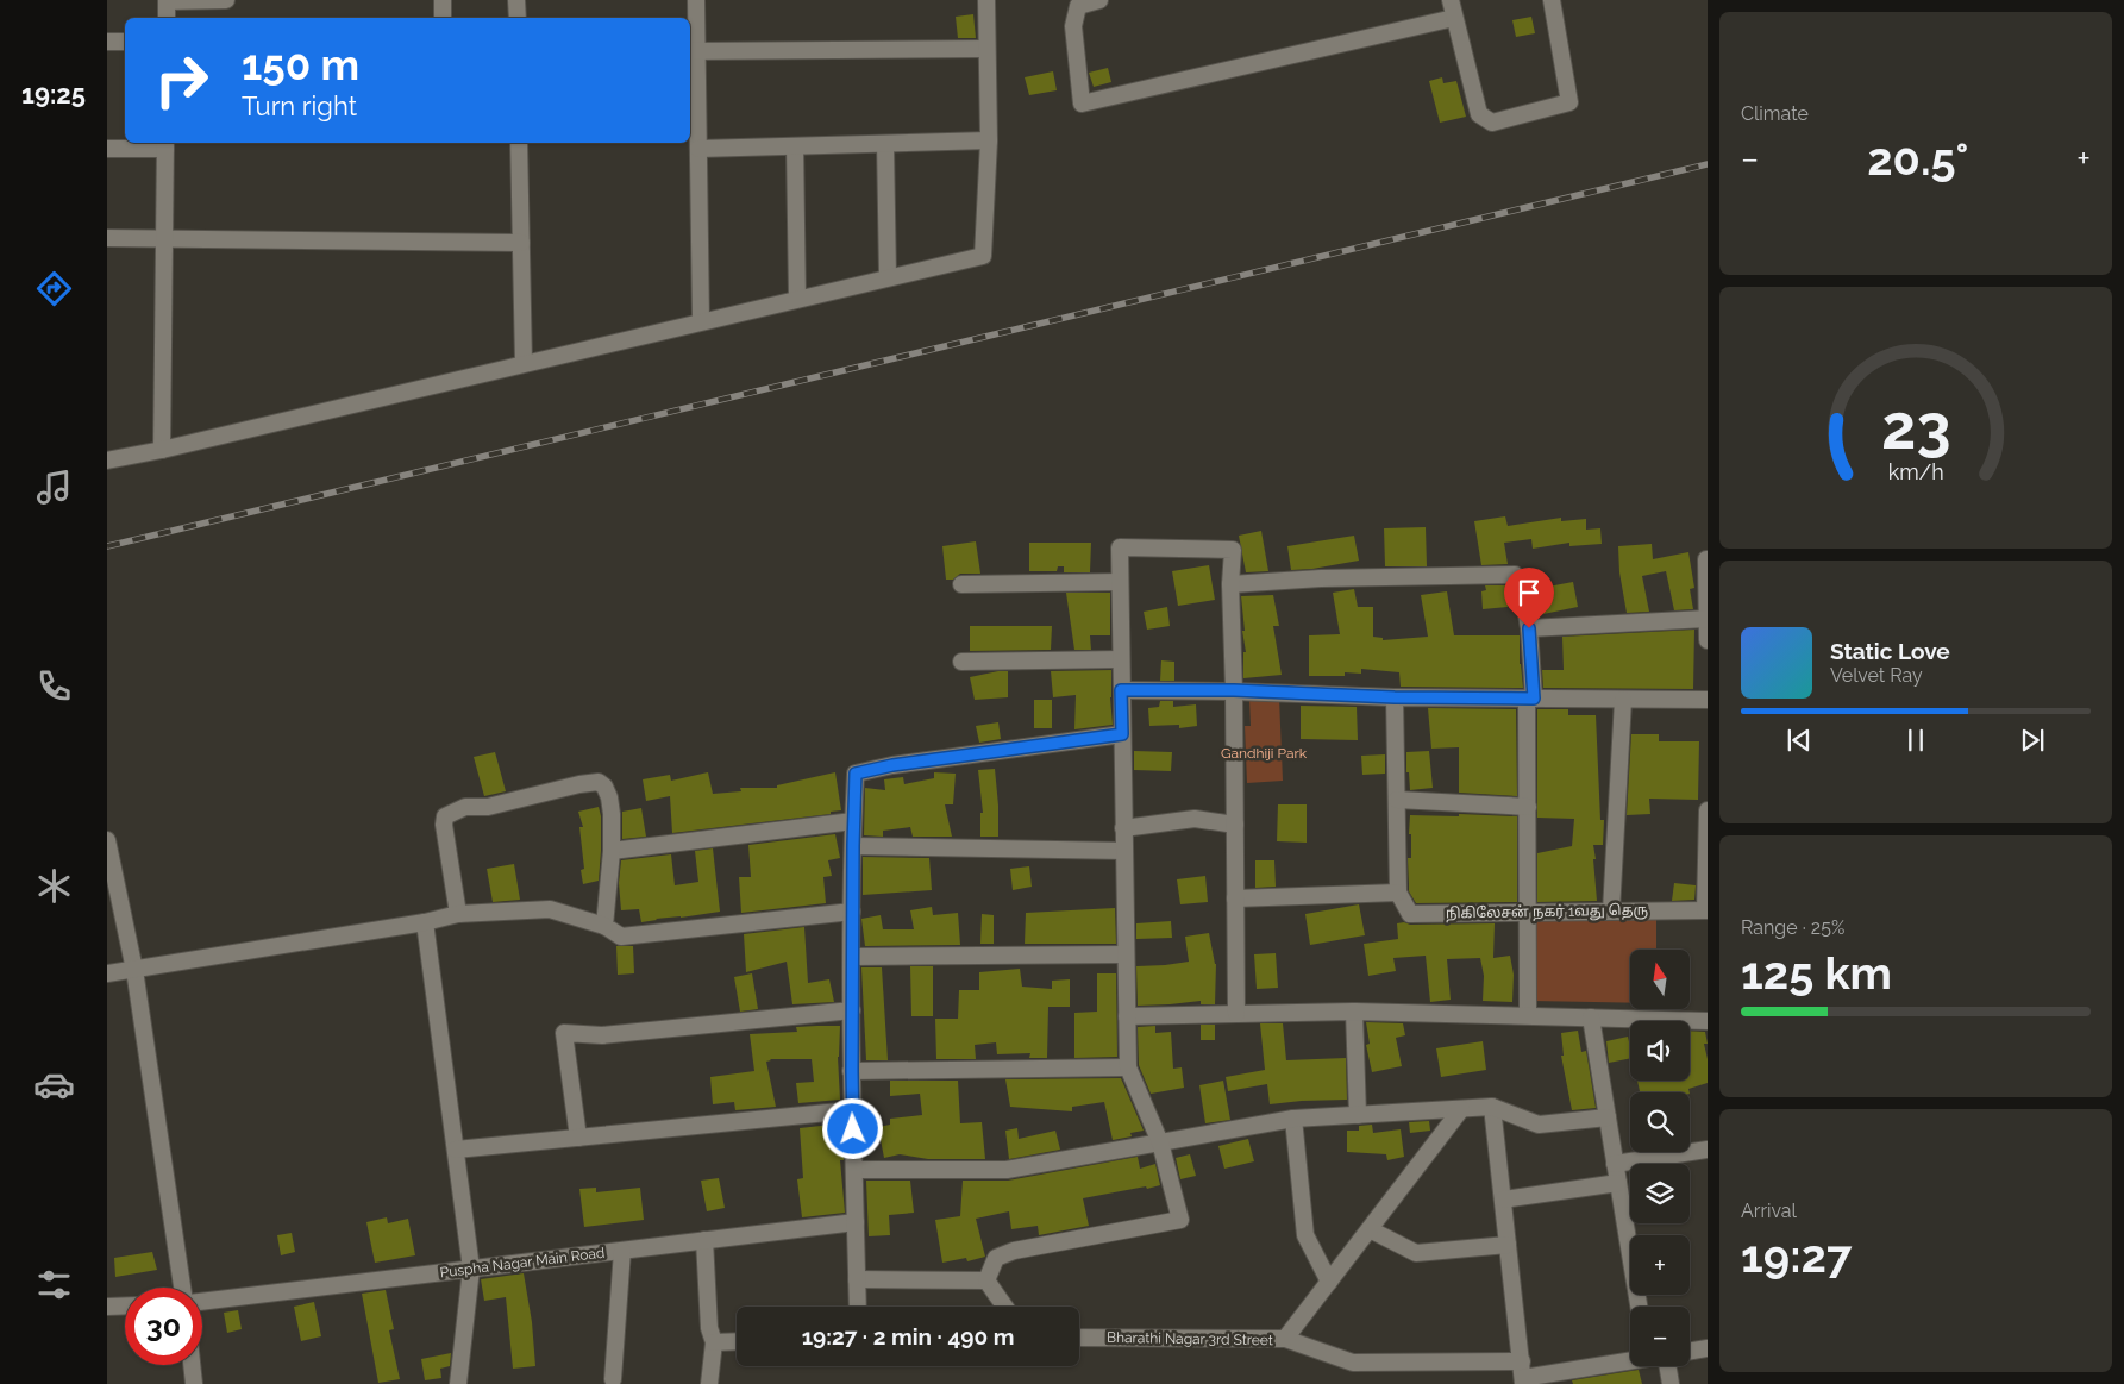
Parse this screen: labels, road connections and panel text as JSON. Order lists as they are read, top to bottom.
{
  "streets": {
    "street": ["நிகிலேசன் நகர் 1வது தெரு", "Puspha Nagar Main Road", "Bharathi Nagar 3rd Street"]
  },
  "parks": ["Gandhiji Park"],
  "north": "top",
  "page": {
    "tabs": "19:25",
    "tile": [
      "Climate",
      ["Range · 25%", "125 km"],
      ["Arrival", "19:27"]
    ],
    "turn": ["150 m", "Turn right"],
    "heat": ["−", "20.5°", "+"],
    "song": ["Static Love", "Velvet Ray"],
    "map_buttons": ["+", "−"],
    "limit": "30",
    "trip": "19:27 · 2 min · 490 m",
    "gauge": ["23", "km/h"]
  }
}
